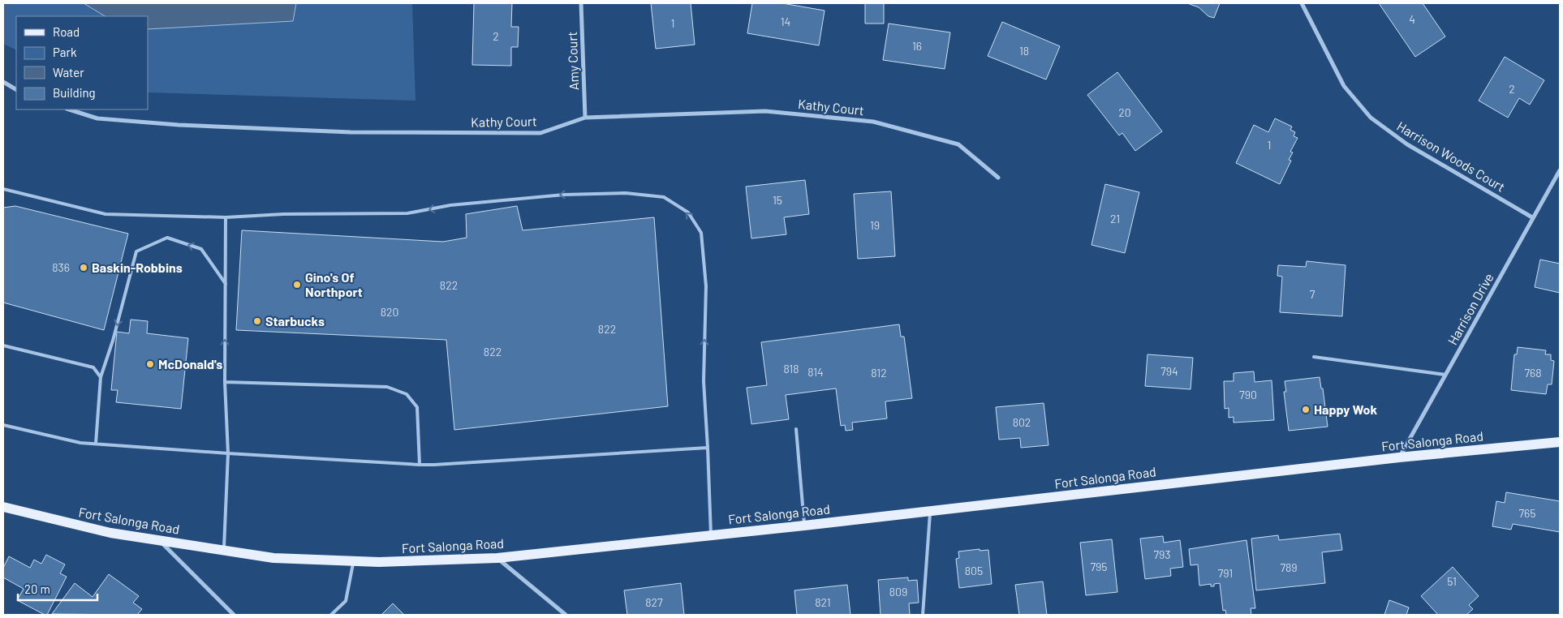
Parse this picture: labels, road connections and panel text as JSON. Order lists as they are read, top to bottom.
{
  "streets": {
    "main road": ["Fort Salonga Road"],
    "street": [
      "Amy Court",
      "Kathy Court",
      "Harrison Woods Court",
      "Harrison Drive"
    ]
  },
  "crossings": [
    ["Amy Court", "Kathy Court"],
    ["Harrison Woods Court", "Harrison Drive"],
    ["Harrison Drive", "Fort Salonga Road"]
  ],
  "places": [
    "Baskin-Robbins",
    "Gino's Of Northport",
    "Starbucks",
    "McDonald's",
    "Happy Wok"
  ],
  "house_numbers": [
    "4",
    "14",
    "1",
    "2",
    "16",
    "18",
    "2",
    "20",
    "1",
    "15",
    "21",
    "19",
    "836",
    "822",
    "7",
    "820",
    "822",
    "822",
    "818",
    "794",
    "814",
    "812",
    "768",
    "790",
    "802",
    "765",
    "793",
    "795",
    "789",
    "805",
    "791",
    "51",
    "809",
    "827",
    "821"
  ],
  "legend": [
    "Road",
    "Park",
    "Water",
    "Building"
  ],
  "scale_bar": "20 m"
}
